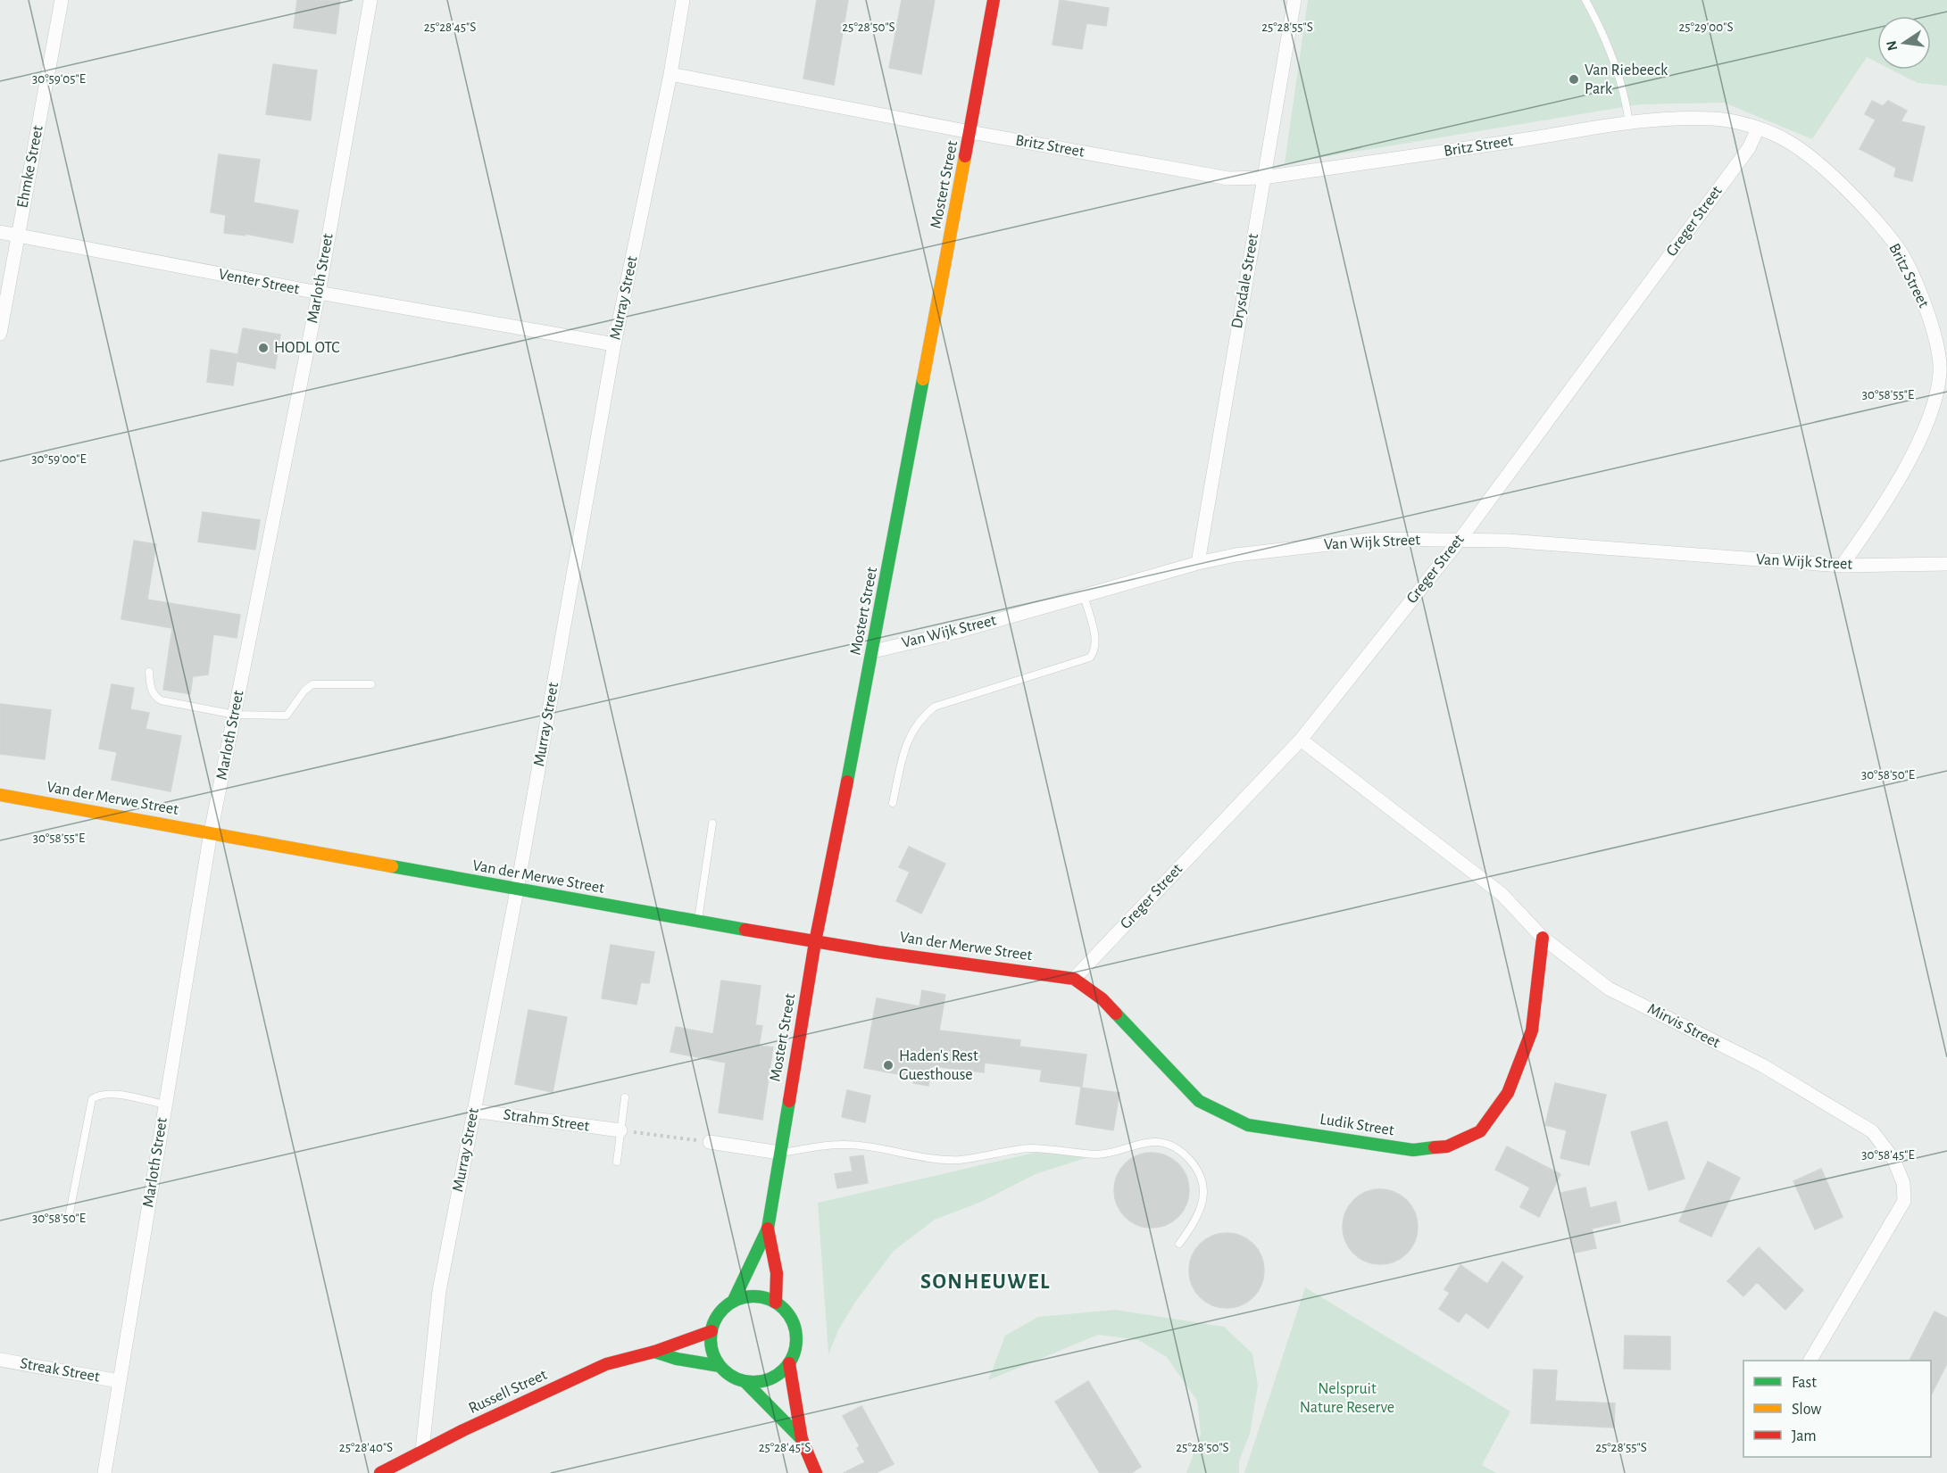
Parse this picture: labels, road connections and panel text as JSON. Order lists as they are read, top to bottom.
{
  "streets": {
    "street": [
      "Britz Street",
      "Ehmke Street",
      "Mostert Street",
      "Greger Street",
      "Marloth Street",
      "Drysdale Street",
      "Venter Street",
      "Murray Street",
      "Van Wijk Street",
      "Van der Merwe Street",
      "Mirvis Street",
      "Strahm Street",
      "Ludik Street",
      "Streak Street",
      "Russell Street"
    ]
  },
  "crossings": [
    ["Britz Street", "Mostert Street"],
    ["Britz Street", "Greger Street"],
    ["Britz Street", "Drysdale Street"],
    ["Britz Street", "Murray Street"],
    ["Britz Street", "Van Wijk Street"],
    ["Ehmke Street", "Venter Street"],
    ["Mostert Street", "Van Wijk Street"],
    ["Mostert Street", "Van der Merwe Street"],
    ["Mostert Street", "Russell Street"],
    ["Greger Street", "Van Wijk Street"],
    ["Greger Street", "Van der Merwe Street"],
    ["Greger Street", "Mirvis Street"],
    ["Greger Street", "Ludik Street"],
    ["Marloth Street", "Venter Street"],
    ["Marloth Street", "Van der Merwe Street"],
    ["Marloth Street", "Streak Street"],
    ["Drysdale Street", "Van Wijk Street"],
    ["Venter Street", "Murray Street"],
    ["Murray Street", "Van der Merwe Street"],
    ["Murray Street", "Strahm Street"],
    ["Murray Street", "Russell Street"],
    ["Van der Merwe Street", "Ludik Street"],
    ["Mirvis Street", "Ludik Street"]
  ],
  "districts": ["SONHEUWEL"],
  "parks": ["Nelspruit Nature Reserve"],
  "places": ["Van Riebeeck Park", "HODL OTC", "Haden's Rest Guesthouse"],
  "legend": ["Fast", "Slow", "Jam"],
  "north": "left",
  "coordinates": [
    "25°28'45\"S",
    "25°28'50\"S",
    "25°28'55\"S",
    "25°29'00\"S",
    "30°59'05\"E",
    "30°58'55\"E",
    "30°59'00\"E",
    "30°58'50\"E",
    "30°58'45\"E",
    "25°28'40\"S"
  ]
}
